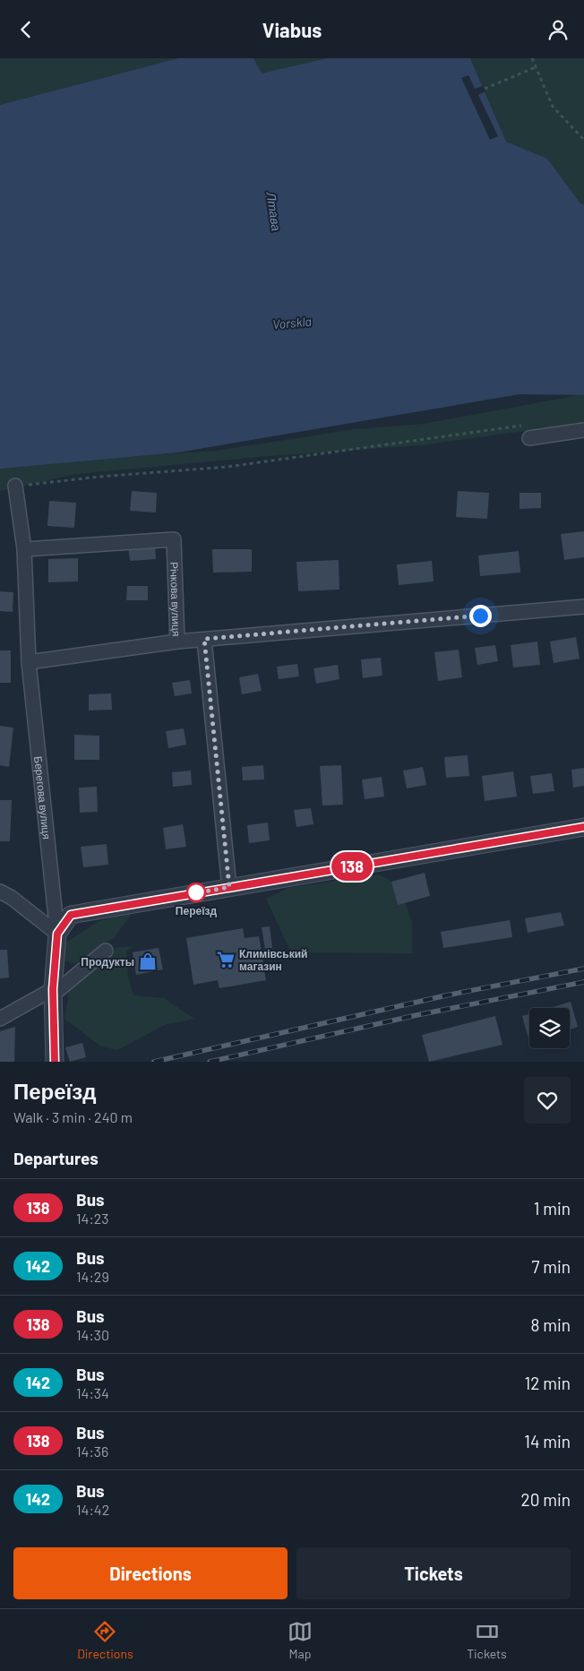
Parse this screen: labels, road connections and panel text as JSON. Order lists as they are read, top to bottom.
{
  "streets": {
    "street": ["Річкова вулиця", "Берегова вулиця"]
  },
  "crossings": [
    ["Річкова вулиця", "Берегова вулиця"]
  ],
  "water": ["Лтава", "Vorskla"],
  "places": {
    "other": ["Переїзд"],
    "supermarket": ["Климівський магазин"],
    "shop": ["Продукты"]
  },
  "lines": ["bus line 138"],
  "page": {
    "header": "Viabus",
    "on_map": "138",
    "heading": [
      ["Переїзд", "Walk · 3 min · 240 m"],
      "Departures"
    ],
    "list": [
      {
        "mark": "138",
        "name": "Bus",
        "note": "14:23",
        "value": "1 min"
      },
      {
        "mark": "142",
        "name": "Bus",
        "note": "14:29",
        "value": "7 min"
      },
      {
        "mark": "138",
        "name": "Bus",
        "note": "14:30",
        "value": "8 min"
      },
      {
        "mark": "142",
        "name": "Bus",
        "note": "14:34",
        "value": "12 min"
      },
      {
        "mark": "138",
        "name": "Bus",
        "note": "14:36",
        "value": "14 min"
      },
      {
        "mark": "142",
        "name": "Bus",
        "note": "14:42",
        "value": "20 min"
      }
    ],
    "buttons": ["Directions", "Tickets"],
    "tabs": ["Directions", "Map", "Tickets"]
  }
}
